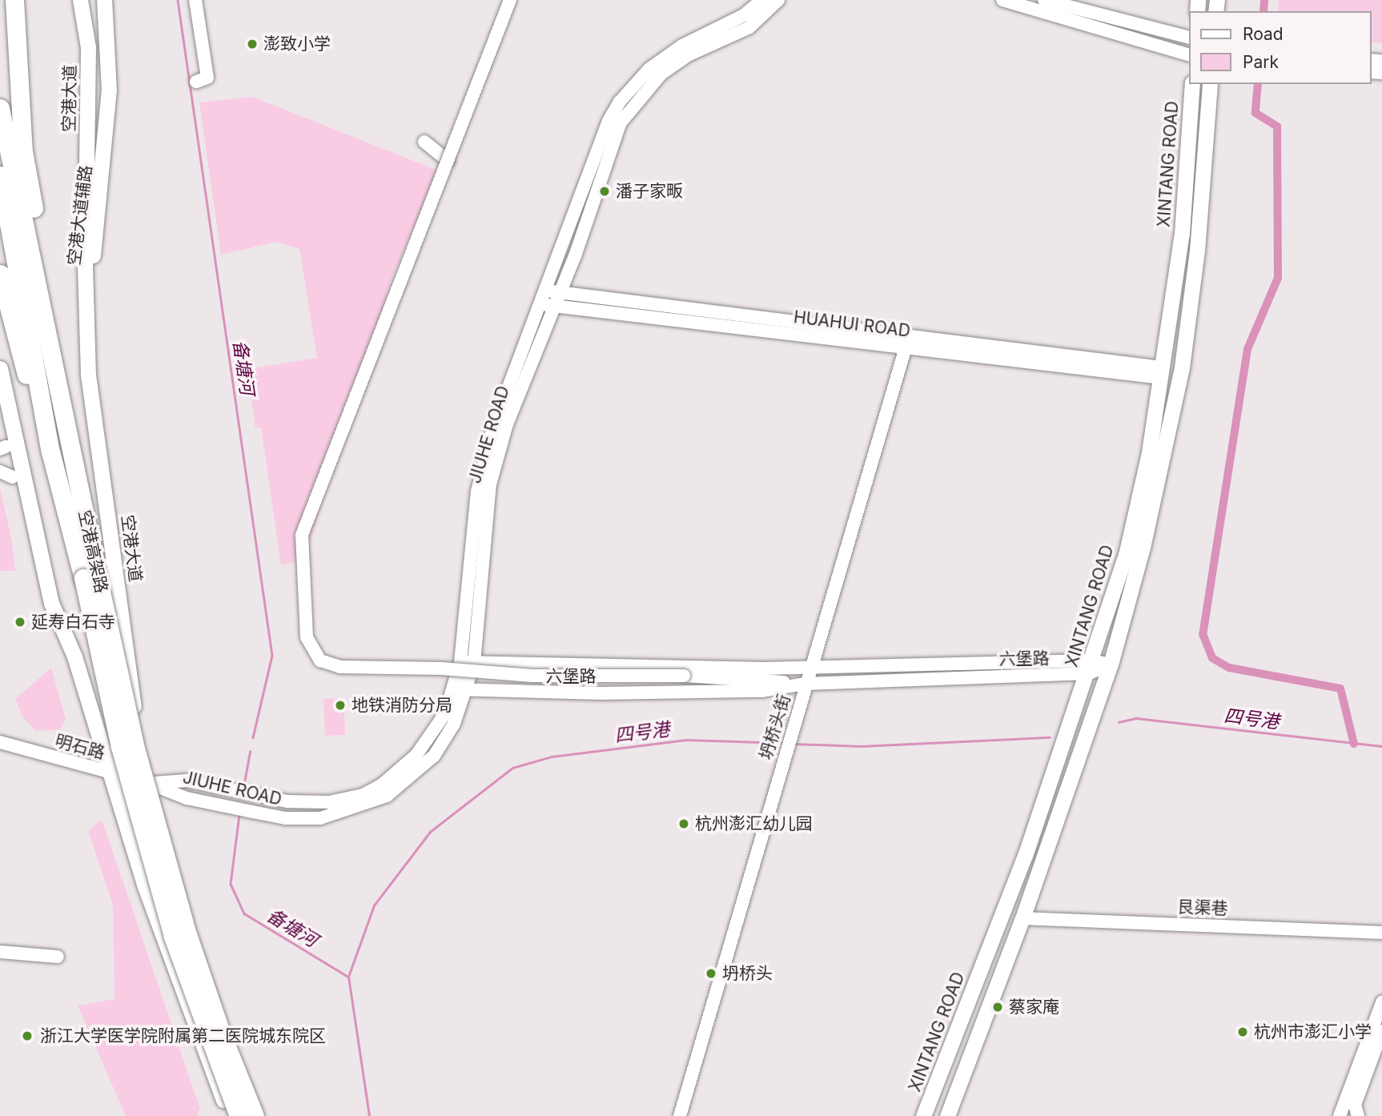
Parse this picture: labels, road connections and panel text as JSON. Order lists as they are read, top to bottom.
{
  "streets": {
    "highway": ["空港高架路"],
    "main road": ["空港大道", "XINTANG ROAD", "空港大道辅路"],
    "street": [
      "HUAHUI ROAD",
      "JIUHE ROAD",
      "六堡路",
      "坍桥头街",
      "明石路",
      "艮渠巷"
    ]
  },
  "crossings": [
    ["空港大道", "空港大道辅路"],
    ["空港大道", "JIUHE ROAD"],
    ["空港大道", "明石路"],
    ["XINTANG ROAD", "HUAHUI ROAD"],
    ["XINTANG ROAD", "六堡路"],
    ["XINTANG ROAD", "艮渠巷"],
    ["HUAHUI ROAD", "JIUHE ROAD"],
    ["HUAHUI ROAD", "坍桥头街"],
    ["JIUHE ROAD", "六堡路"],
    ["JIUHE ROAD", "明石路"],
    ["六堡路", "坍桥头街"]
  ],
  "water": ["备塘河", "四号港"],
  "places": [
    "澎致小学",
    "潘子家畈",
    "延寿白石寺",
    "地铁消防分局",
    "杭州澎汇幼儿园",
    "坍桥头",
    "蔡家庵",
    "杭州市澎汇小学",
    "浙江大学医学院附属第二医院城东院区"
  ],
  "legend": ["Road", "Park"]
}
